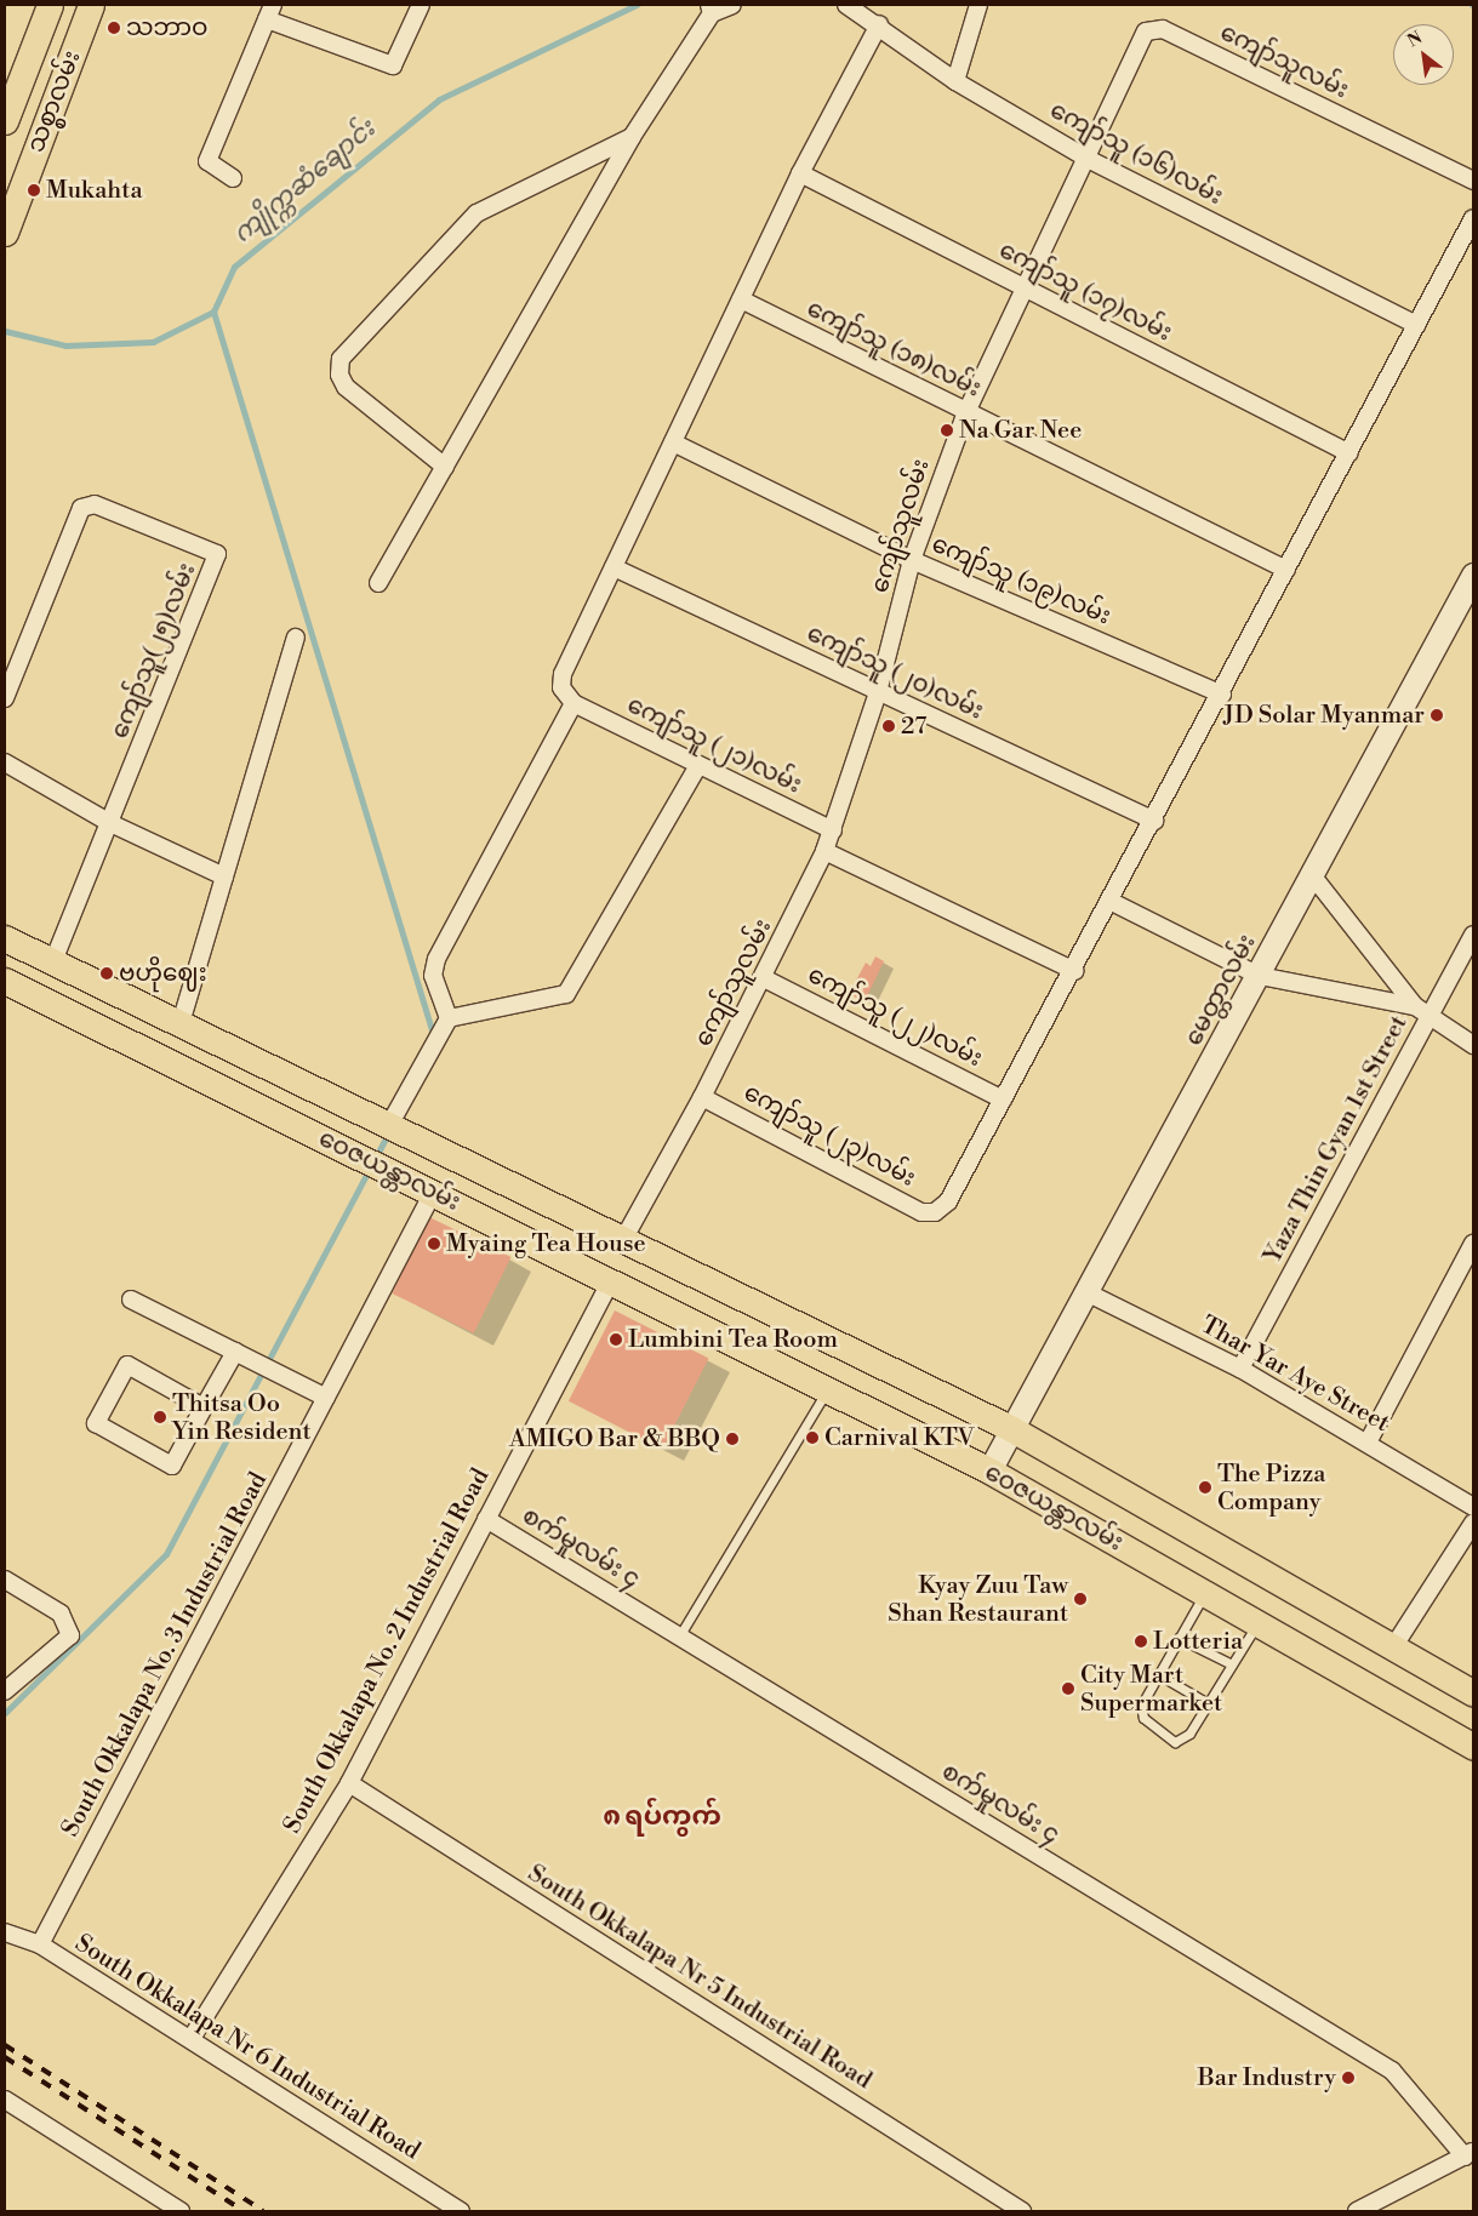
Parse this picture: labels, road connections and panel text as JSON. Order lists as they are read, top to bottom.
{
  "streets": {
    "main road": ["သစ္စာလမ်း", "မေတ္တာလမ်း", "ဝေဇယန္တာလမ်း"],
    "street": [
      "ကျော်သူလမ်း",
      "ကျော်သူ (၁၆)လမ်း",
      "ကျော်သူ (၁၇)လမ်း",
      "ကျော်သူ (၁၈)လမ်း",
      "ကျော်သူ (၁၉)လမ်း",
      "ကျော်သူ(၂၅)လမ်း",
      "ကျော်သူ (၂၀)လမ်း",
      "ကျော်သူ (၂၁)လမ်း",
      "ကျော်သူ (၂၂)လမ်း",
      "ကျော်သူ (၂၃)လမ်း",
      "Yaza Thin Gyan 1st Street",
      "Thar Yar Aye Street",
      "စက်မှုလမ်း ၄",
      "South Okkalapa No. 2 Industrial Road",
      "South Okkalapa No. 3 Industrial Road",
      "South Okkalapa Nr 5 Industrial Road",
      "South Okkalapa Nr 6 Industrial Road"
    ]
  },
  "crossings": [
    ["ကျော်သူလမ်း", "ကျော်သူ (၁၆)လမ်း"],
    ["ကျော်သူလမ်း", "ကျော်သူ (၁၇)လမ်း"],
    ["ကျော်သူလမ်း", "ကျော်သူ (၁၈)လမ်း"],
    ["ကျော်သူလမ်း", "ကျော်သူ (၁၉)လမ်း"],
    ["ကျော်သူလမ်း", "ကျော်သူ (၂၀)လမ်း"],
    ["ကျော်သူလမ်း", "ကျော်သူ (၂၁)လမ်း"],
    ["ကျော်သူလမ်း", "ကျော်သူ (၂၂)လမ်း"],
    ["ကျော်သူလမ်း", "ကျော်သူ (၂၃)လမ်း"],
    ["ကျော်သူလမ်း", "ဝေဇယန္တာလမ်း"],
    ["ကျော်သူ(၂၅)လမ်း", "ဝေဇယန္တာလမ်း"],
    ["မေတ္တာလမ်း", "ဝေဇယန္တာလမ်း"],
    ["မေတ္တာလမ်း", "Thar Yar Aye Street"],
    ["ကျော်သူ (၂၂)လမ်း", "ကျော်သူ (၂၃)လမ်း"],
    ["Yaza Thin Gyan 1st Street", "Thar Yar Aye Street"],
    ["ဝေဇယန္တာလမ်း", "South Okkalapa No. 2 Industrial Road"],
    ["ဝေဇယန္တာလမ်း", "South Okkalapa No. 3 Industrial Road"],
    ["စက်မှုလမ်း ၄", "South Okkalapa No. 2 Industrial Road"],
    ["South Okkalapa No. 2 Industrial Road", "South Okkalapa Nr 5 Industrial Road"],
    ["South Okkalapa No. 2 Industrial Road", "South Okkalapa Nr 6 Industrial Road"],
    ["South Okkalapa No. 3 Industrial Road", "South Okkalapa Nr 6 Industrial Road"]
  ],
  "districts": ["၈ ရပ်ကွက်"],
  "water": ["ကျိုက္ကဆံချောင်း"],
  "places": [
    "သဘာဝ",
    "Mukahta",
    "Na Gar Nee",
    "JD Solar Myanmar",
    "27",
    "ဗဟိုဈေး",
    "Myaing Tea House",
    "Lumbini Tea Room",
    "Thitsa Oo Yin Resident",
    "Carnival KTV",
    "AMIGO Bar & BBQ",
    "The Pizza Company",
    "Kyay Zuu Taw Shan Restaurant",
    "Lotteria",
    "City Mart Supermarket",
    "Bar Industry"
  ],
  "north": "top left"
}
